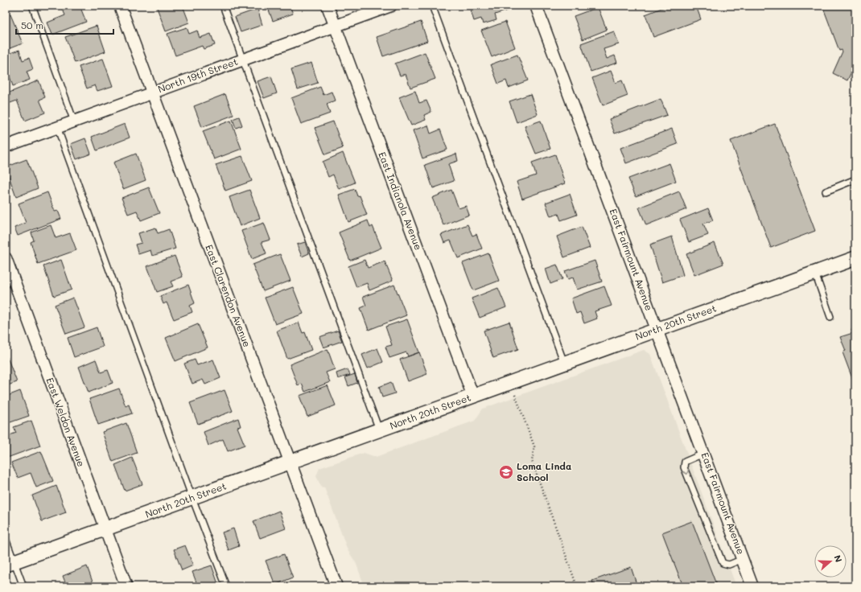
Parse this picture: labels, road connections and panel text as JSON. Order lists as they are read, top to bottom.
{
  "streets": {
    "street": [
      "North 19th Street",
      "East Indianola Avenue",
      "East Fairmount Avenue",
      "East Clarendon Avenue",
      "North 20th Street",
      "East Weldon Avenue"
    ]
  },
  "crossings": [
    ["North 19th Street", "East Indianola Avenue"],
    ["North 19th Street", "East Clarendon Avenue"],
    ["East Indianola Avenue", "North 20th Street"],
    ["East Fairmount Avenue", "North 20th Street"],
    ["East Clarendon Avenue", "North 20th Street"],
    ["North 20th Street", "East Weldon Avenue"]
  ],
  "places": {
    "school or university": ["Loma Linda School"]
  },
  "scale_bar": "50 m",
  "north": "right"
}
